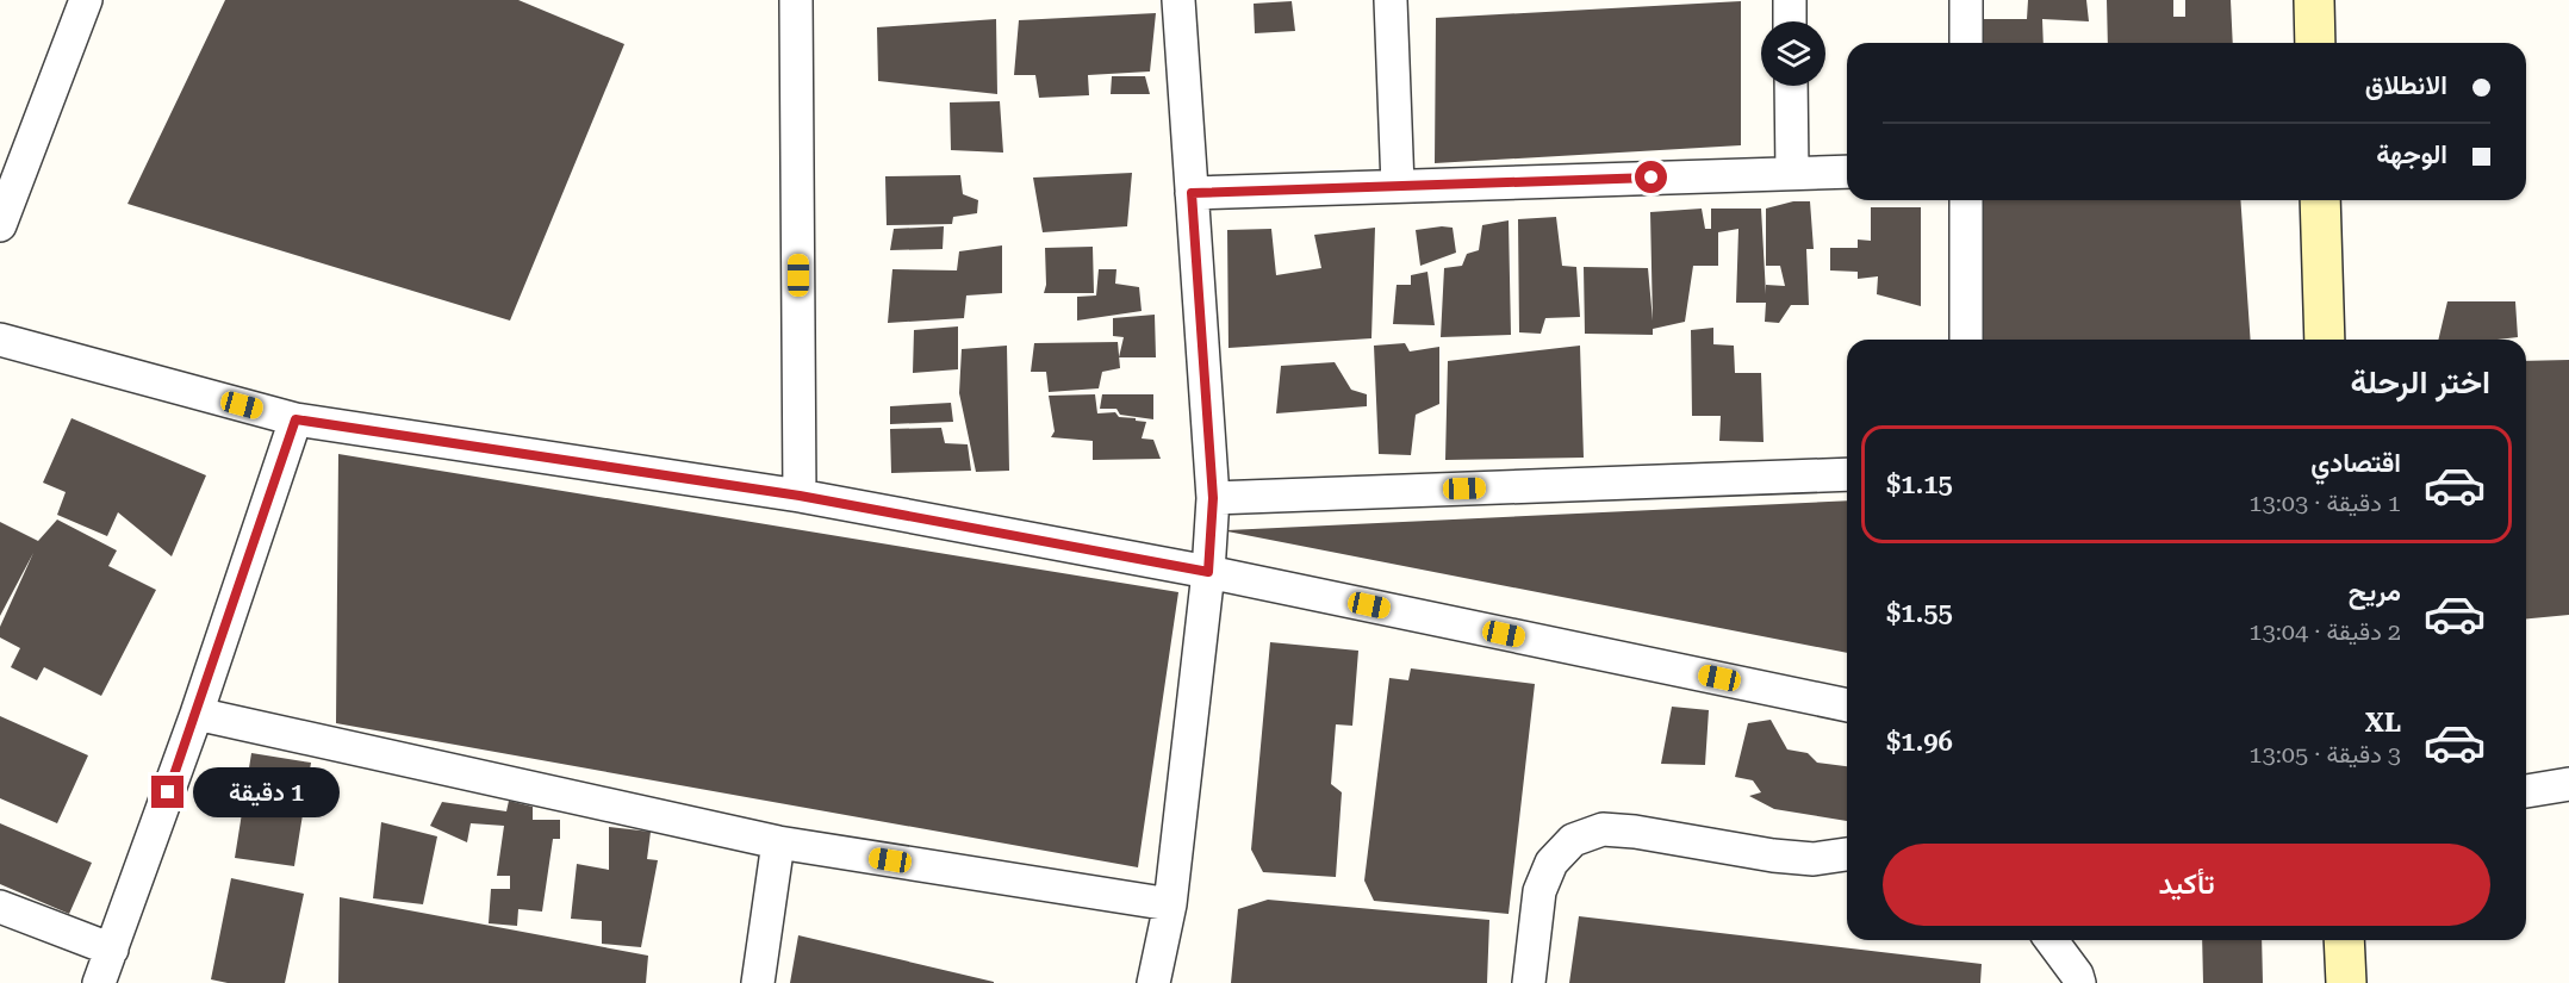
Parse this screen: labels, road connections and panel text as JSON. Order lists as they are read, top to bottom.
{
  "page": {
    "banner": ["الانطلاق", "الوجهة"],
    "heading": "اختر الرحلة",
    "list": [
      {
        "name": "اقتصادي",
        "note": "1 دقيقة · 13:03",
        "value": "$1.15"
      },
      {
        "name": "مريح",
        "note": "2 دقيقة · 13:04",
        "value": "$1.55"
      },
      {
        "name": "XL",
        "note": "3 دقيقة · 13:05",
        "value": "$1.96"
      }
    ],
    "bubble": "1 دقيقة",
    "buttons": "تأكيد"
  }
}
